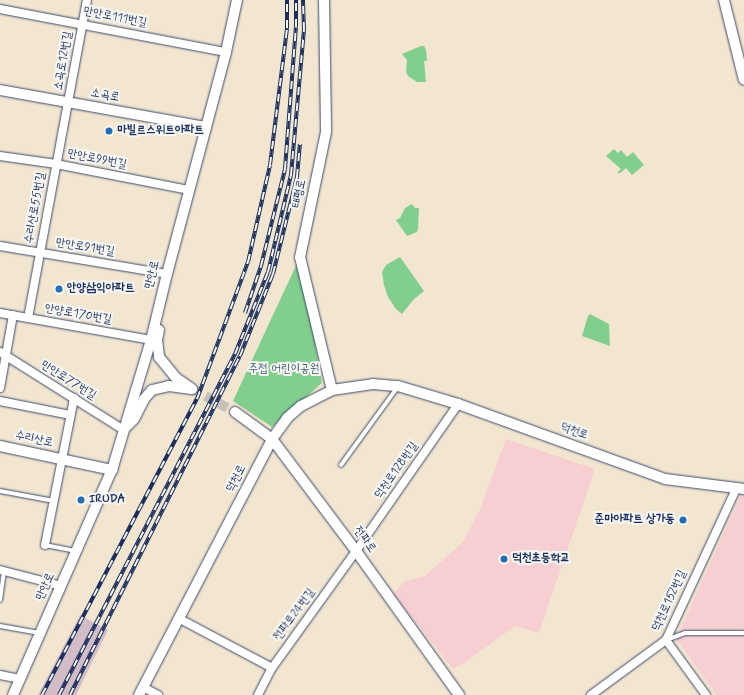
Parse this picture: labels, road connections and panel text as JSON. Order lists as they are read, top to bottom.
{
  "streets": {
    "street": [
      "만안로111번길",
      "소곡로12번길",
      "소곡로",
      "만안로99번길",
      "태평로",
      "수리산로55번길",
      "만안로91번길",
      "만안로",
      "안양로170번길",
      "만안로77번길",
      "덕천로",
      "수리산로",
      "덕천로128번길",
      "전파로",
      "덕천로152번길",
      "전파로24번길"
    ]
  },
  "crossings": [
    ["만안로111번길", "소곡로12번길"],
    ["만안로111번길", "만안로"],
    ["소곡로12번길", "소곡로"],
    ["소곡로12번길", "수리산로55번길"],
    ["소곡로", "수리산로55번길"],
    ["소곡로", "만안로"],
    ["만안로99번길", "수리산로55번길"],
    ["만안로99번길", "만안로"],
    ["태평로", "덕천로"],
    ["수리산로55번길", "만안로91번길"],
    ["수리산로55번길", "안양로170번길"],
    ["만안로91번길", "만안로"],
    ["만안로", "안양로170번길"],
    ["만안로", "만안로77번길"],
    ["만안로", "수리산로"],
    ["만안로77번길", "수리산로"],
    ["덕천로", "덕천로128번길"],
    ["덕천로", "전파로"],
    ["덕천로", "덕천로152번길"],
    ["덕천로128번길", "전파로"],
    ["덕천로128번길", "전파로24번길"],
    ["전파로", "전파로24번길"]
  ],
  "parks": ["주접 어린이공원"],
  "places": [
    "마빌르스위트아파트",
    "안양삼익아파트",
    "IRUDA",
    "준마아파트 상가동",
    "덕천초등학교"
  ]
}
